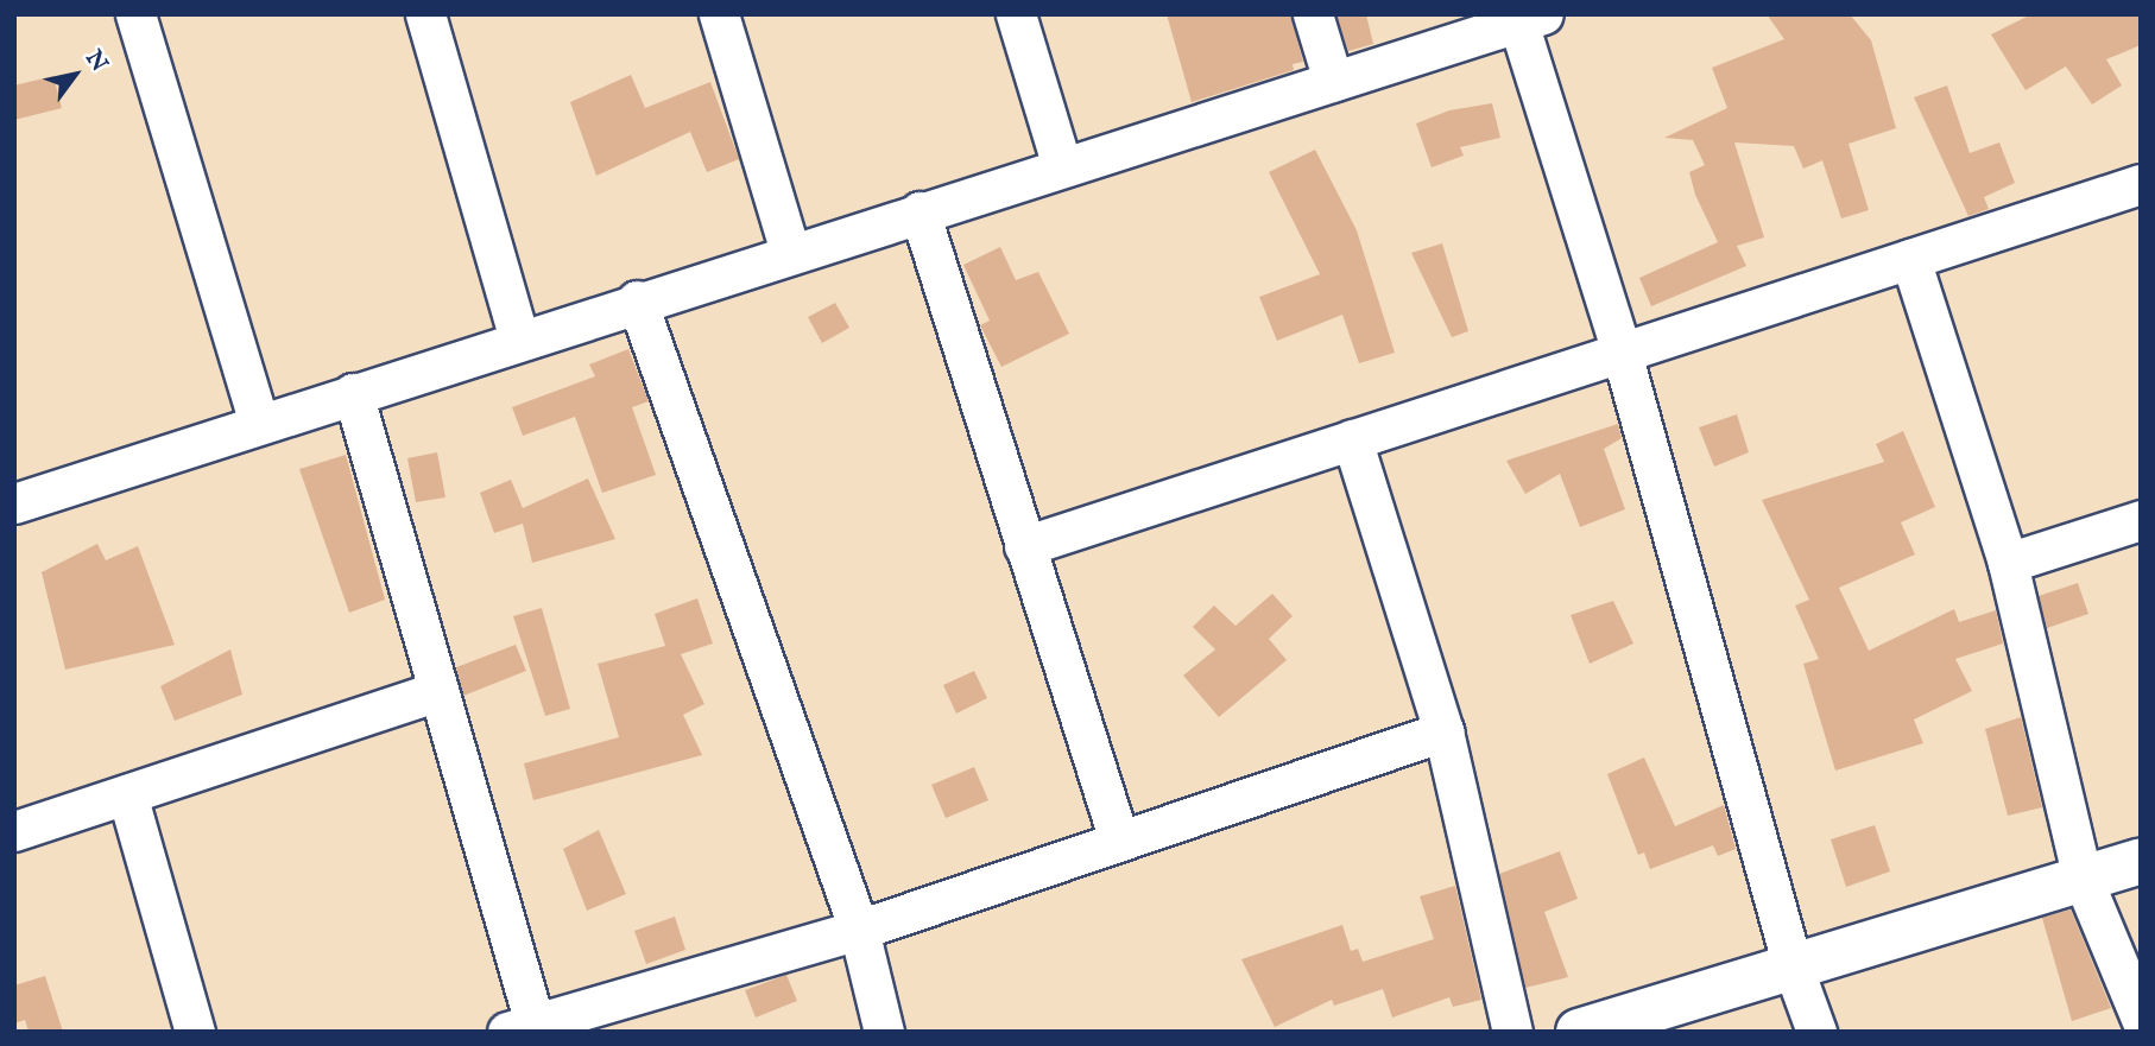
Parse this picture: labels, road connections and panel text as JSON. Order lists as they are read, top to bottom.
{
  "north": "top right"
}
